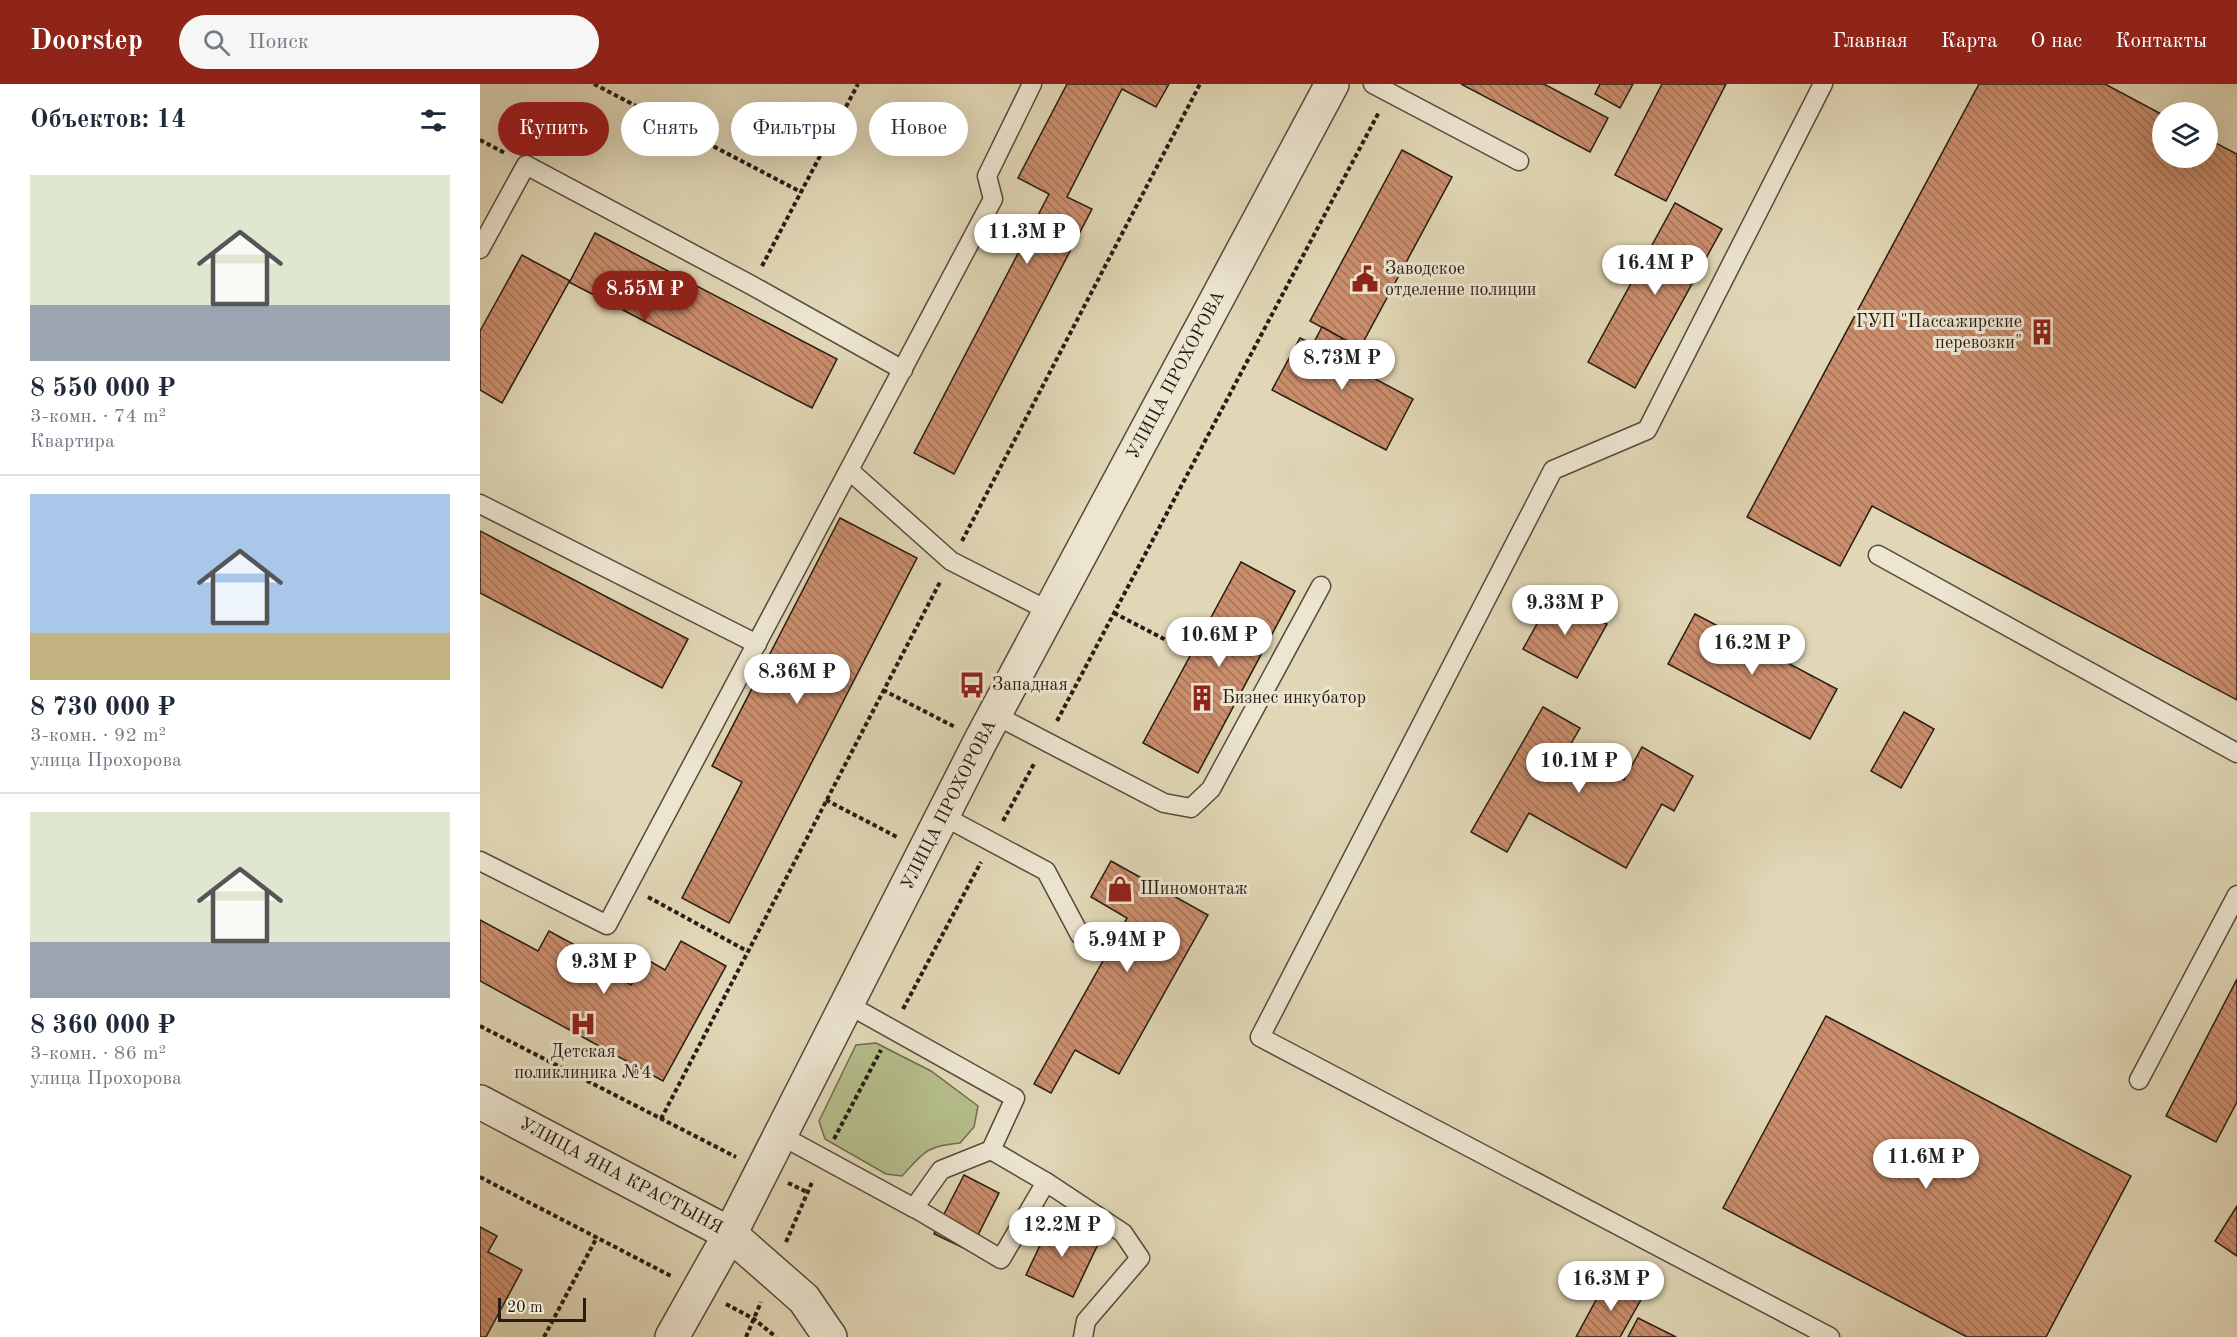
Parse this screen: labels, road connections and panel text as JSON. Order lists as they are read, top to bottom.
{
  "streets": {
    "street": ["УЛИЦА ПРОХОРОВА", "УЛИЦА ЯНА КРАСТЫНЯ"]
  },
  "crossings": [
    ["УЛИЦА ПРОХОРОВА", "УЛИЦА ЯНА КРАСТЫНЯ"]
  ],
  "places": {
    "public building": ["Заводское отделение полиции"],
    "building": ["ГУП \"Пассажирские перевозки\"", "Бизнес инкубатор"],
    "bus stop": ["Западная"],
    "shop": ["Шиномонтаж"],
    "hospital": ["Детская поликлиника №4"]
  },
  "scale_bar": "20 m",
  "page": {
    "header": "Doorstep",
    "search": "Поиск",
    "nav": [
      "Главная",
      "Карта",
      "О нас",
      "Контакты"
    ],
    "heading": "Объектов: 14",
    "chip": [
      "Купить",
      "Снять",
      "Фильтры",
      "Новое"
    ],
    "list": [
      {
        "name": "8 550 000 ₽",
        "note": "3-комн. · 74 m² · Квартира"
      },
      {
        "name": "8 730 000 ₽",
        "note": "3-комн. · 92 m² · улица Прохорова"
      },
      {
        "name": "8 360 000 ₽",
        "note": "3-комн. · 86 m² · улица Прохорова"
      }
    ],
    "price": [
      "11.3M ₽",
      "16.4M ₽",
      "8.55M ₽",
      "8.73M ₽",
      "9.33M ₽",
      "10.6M ₽",
      "16.2M ₽",
      "8.36M ₽",
      "10.1M ₽",
      "5.94M ₽",
      "9.3M ₽",
      "11.6M ₽",
      "12.2M ₽",
      "16.3M ₽"
    ],
    "scale": "20 m"
  }
}
